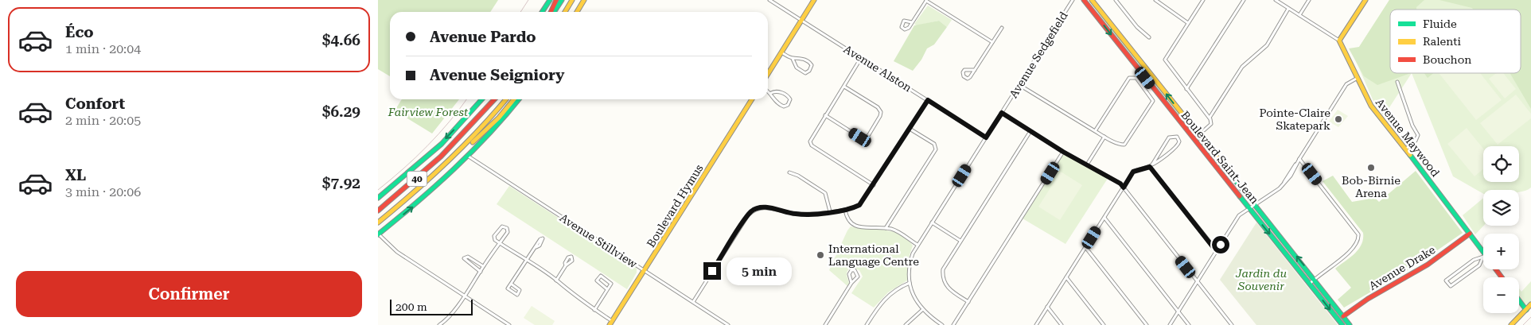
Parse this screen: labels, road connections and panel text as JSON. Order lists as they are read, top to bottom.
{
  "streets": {
    "main road": [
      "Avenue Maywood",
      "Boulevard Saint-Jean",
      "40",
      "Boulevard Hymus",
      "Avenue Drake"
    ],
    "street": ["Avenue Sedgefield", "Avenue Alston", "Avenue Stillview"]
  },
  "crossings": [
    ["Avenue Sedgefield", "Avenue Alston"],
    ["Avenue Maywood", "Avenue Drake"],
    ["Boulevard Saint-Jean", "Avenue Drake"],
    ["Boulevard Hymus", "Avenue Stillview"]
  ],
  "parks": ["Fairview Forest", "Jardin du Souvenir"],
  "places": ["Pointe-Claire Skatepark", "Bob-Birnie Arena", "International Language Centre"],
  "legend": ["Fluide", "Ralenti", "Bouchon"],
  "scale_bar": "200 m",
  "page": {
    "list": [
      {
        "name": "Éco",
        "note": "1 min · 20:04",
        "value": "$4.66"
      },
      {
        "name": "Confort",
        "note": "2 min · 20:05",
        "value": "$6.29"
      },
      {
        "name": "XL",
        "note": "3 min · 20:06",
        "value": "$7.92"
      }
    ],
    "banner": ["Avenue Pardo", "Avenue Seigniory"],
    "map_buttons": ["+", "−"],
    "bubble": "5 min",
    "buttons": "Confirmer",
    "scale": "200 m"
  }
}
